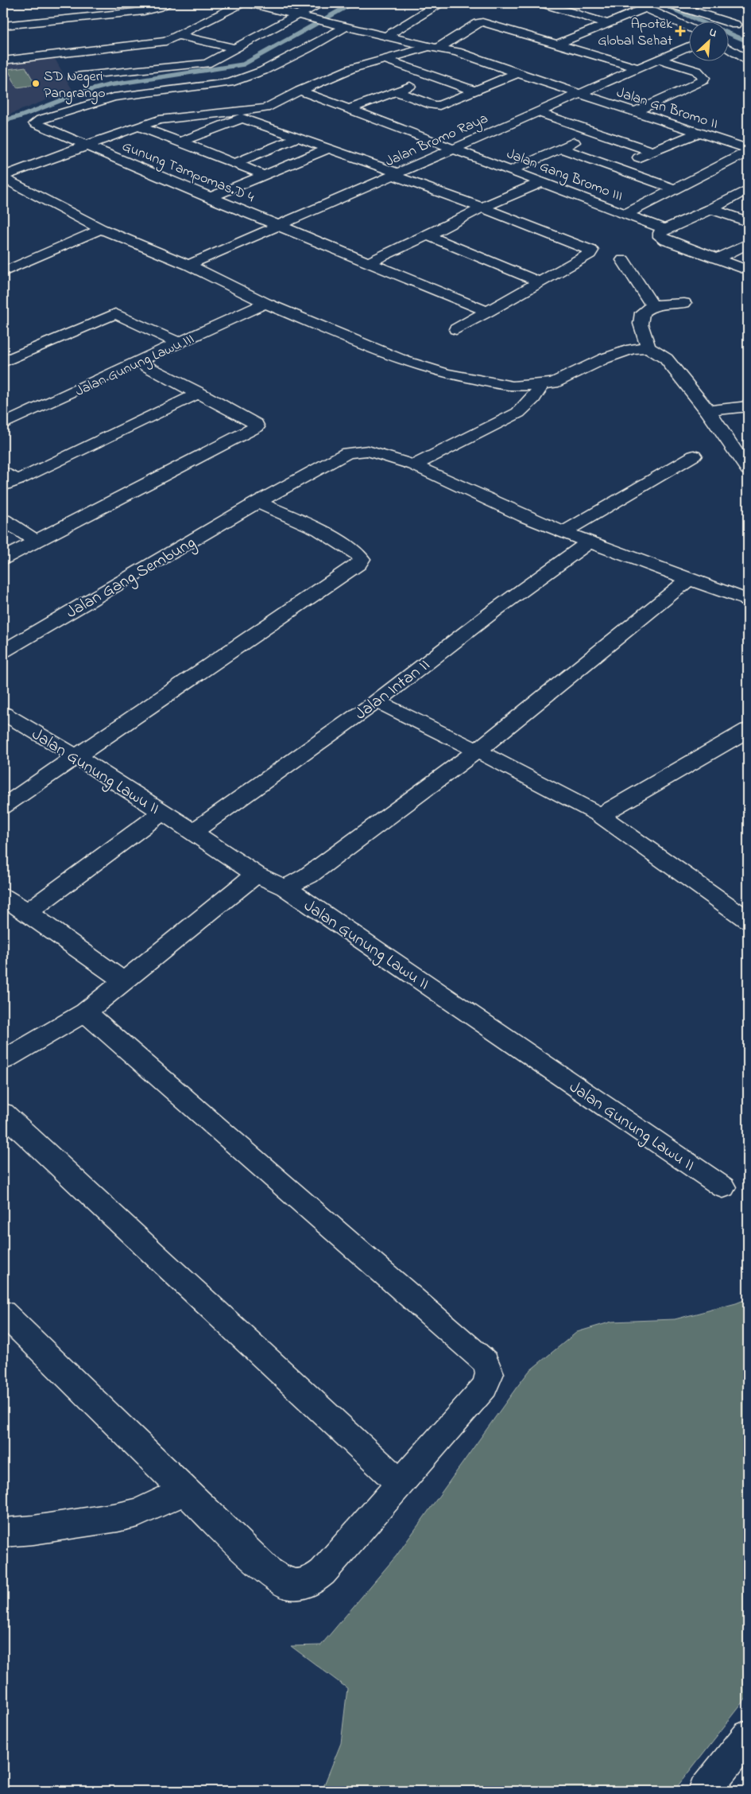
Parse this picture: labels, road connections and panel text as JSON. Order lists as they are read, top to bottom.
{
  "streets": {
    "street": [
      "Jalan Gn Bromo II",
      "Jalan Bromo Raya",
      "Gunung Tampomas.D 4",
      "Jalan Gang Bromo III",
      "Jalan Gunung Lawu III",
      "Jalan Gang Sembung",
      "Jalan Intan II",
      "Jalan Gunung Lawu II"
    ]
  },
  "crossings": [
    ["Jalan Gn Bromo II", "Jalan Bromo Raya"],
    ["Jalan Bromo Raya", "Gunung Tampomas.D 4"],
    ["Jalan Bromo Raya", "Jalan Gang Bromo III"],
    ["Jalan Gang Sembung", "Jalan Intan II"],
    ["Jalan Intan II", "Jalan Gunung Lawu II"]
  ],
  "places": {
    "health": ["Apotek Global Sehat"],
    "other": ["SD Negeri Pangrango"]
  },
  "north": "top right"
}
